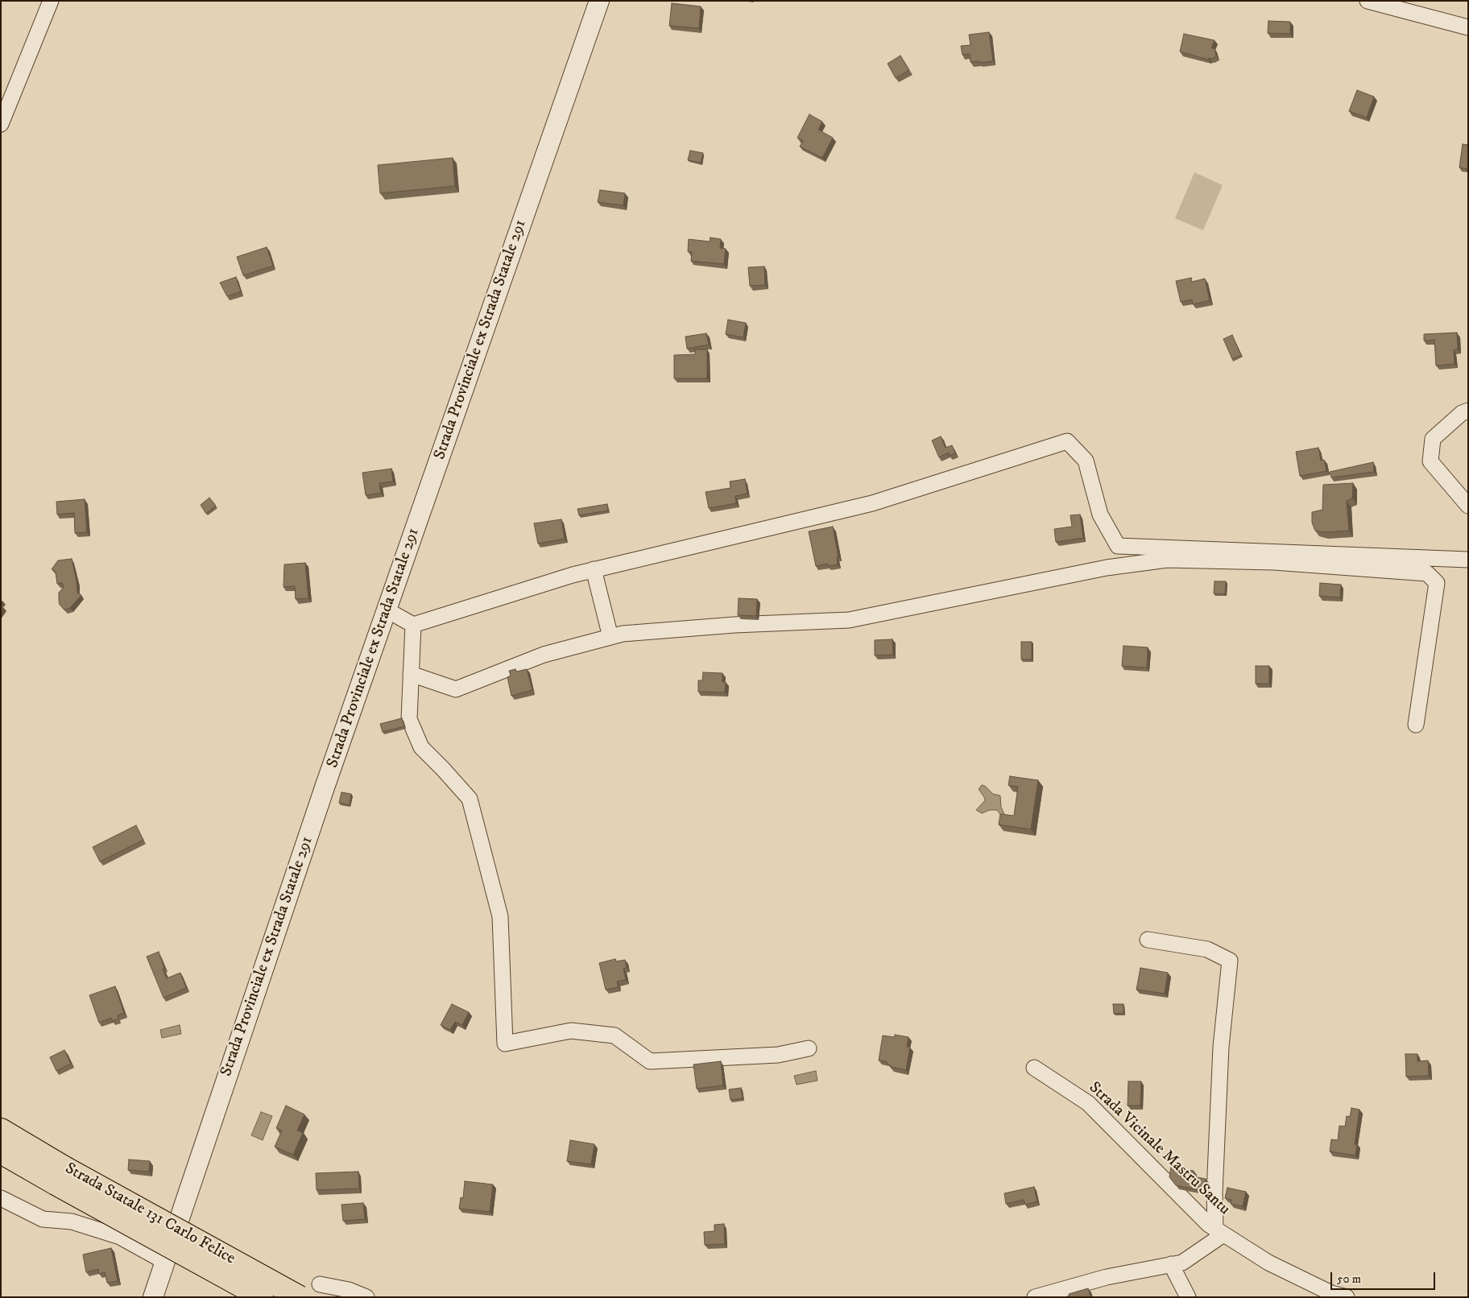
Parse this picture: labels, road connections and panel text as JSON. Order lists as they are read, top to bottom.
{
  "streets": {
    "highway": ["Strada Statale 131 Carlo Felice"],
    "street": ["Strada Provinciale ex Strada Statale 291", "Strada Vicinale Mastru Santu"]
  },
  "scale_bar": "50 m"
}
